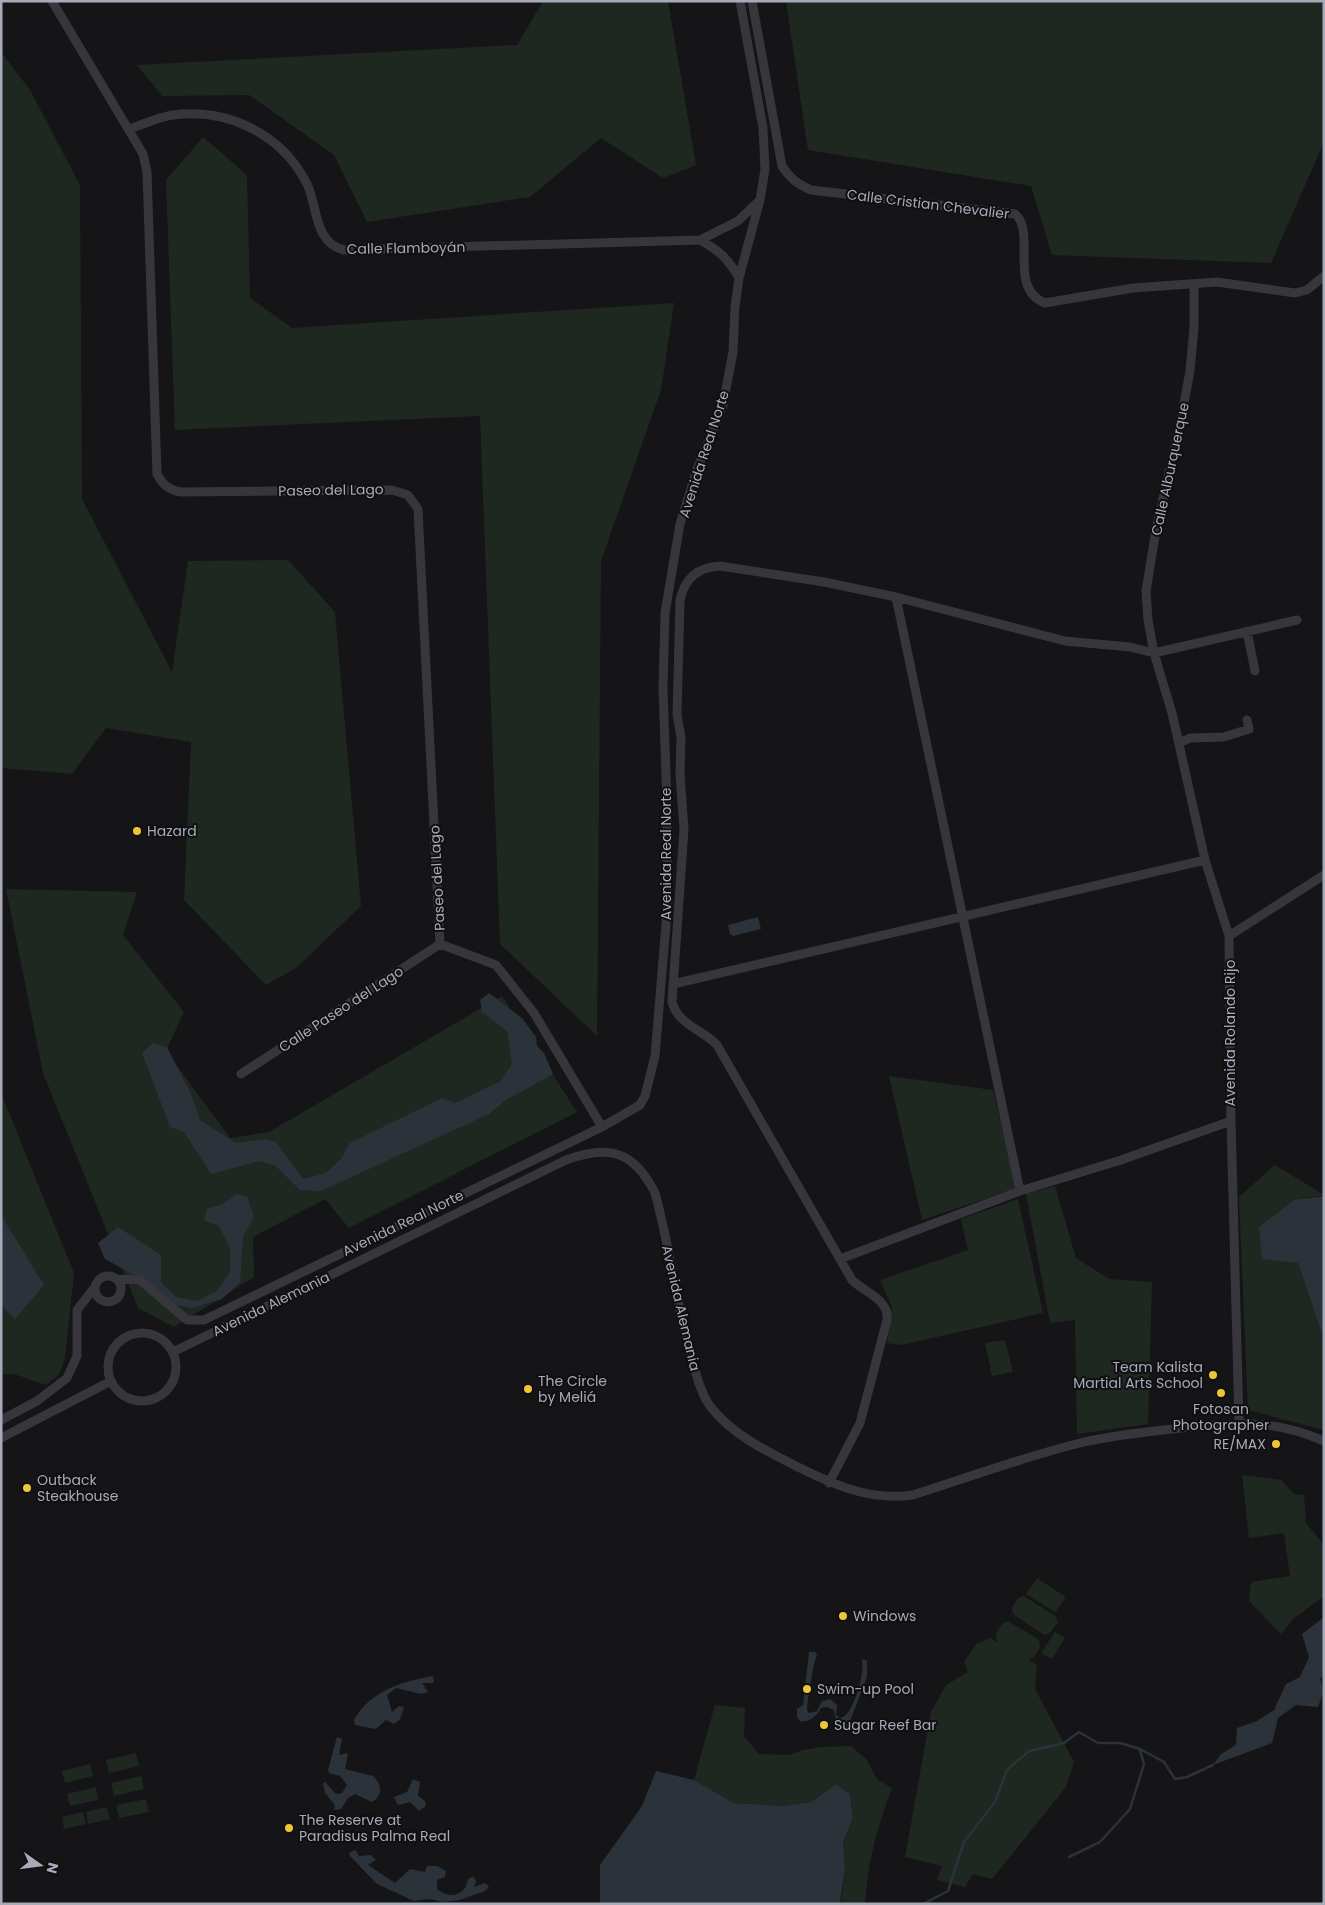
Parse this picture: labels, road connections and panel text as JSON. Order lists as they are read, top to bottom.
{
  "streets": {
    "street": [
      "Calle Cristian Chevalier",
      "Calle Flamboyán",
      "Avenida Real Norte",
      "Calle Alburquerque",
      "Paseo del Lago",
      "Calle Paseo del Lago",
      "Avenida Rolando Rijo",
      "Avenida Alemania"
    ]
  },
  "crossings": [
    ["Calle Cristian Chevalier", "Calle Alburquerque"],
    ["Calle Flamboyán", "Paseo del Lago"],
    ["Calle Alburquerque", "Avenida Rolando Rijo"],
    ["Paseo del Lago", "Calle Paseo del Lago"],
    ["Avenida Rolando Rijo", "Avenida Alemania"]
  ],
  "places": [
    "Hazard",
    "Team Kalista Martial Arts School",
    "The Circle by Meliá",
    "Fotosan Photographer",
    "RE/MAX",
    "Outback Steakhouse",
    "Windows",
    "Swim-up Pool",
    "Sugar Reef Bar",
    "The Reserve at Paradisus Palma Real"
  ],
  "north": "right"
}
